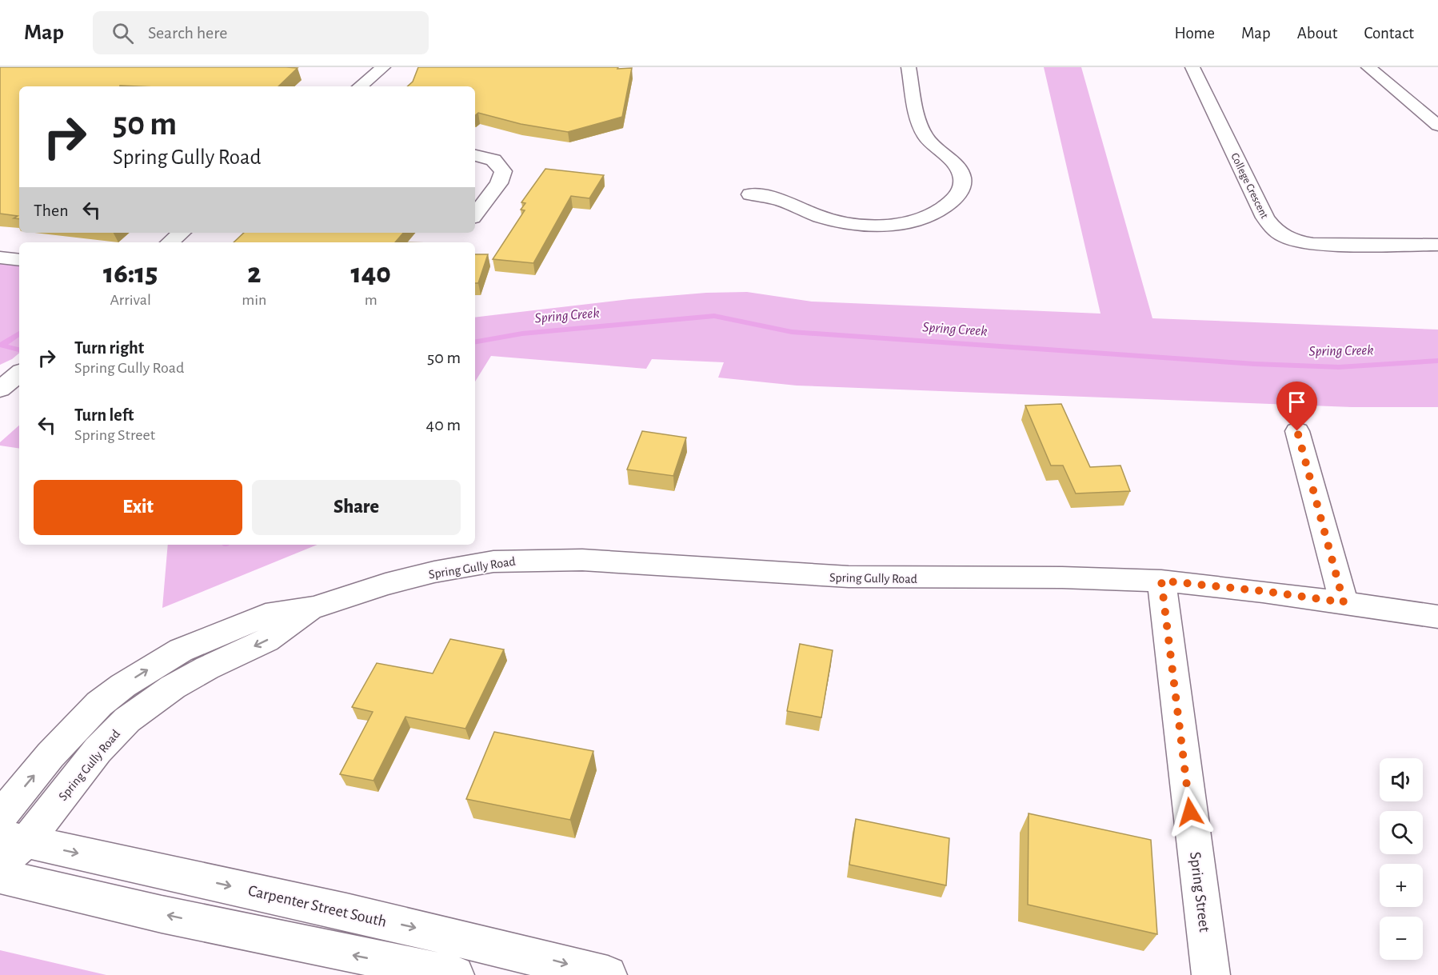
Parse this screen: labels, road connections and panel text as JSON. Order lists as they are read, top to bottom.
{
  "streets": {
    "street": [
      "College Crescent",
      "Spring Gully Road",
      "Spring Street",
      "Carpenter Street South"
    ]
  },
  "crossings": [
    ["Spring Gully Road", "Spring Street"],
    ["Spring Gully Road", "Carpenter Street South"]
  ],
  "water": ["Spring Creek"],
  "page": {
    "header": "Map",
    "search": "Search here",
    "nav": [
      "Home",
      "Map",
      "About",
      "Contact"
    ],
    "turn": ["50 m", "Spring Gully Road"],
    "then": "Then",
    "eta": [
      "16:15",
      "Arrival",
      "2",
      "min",
      "140",
      "m"
    ],
    "list": [
      {
        "name": "Turn right",
        "note": "Spring Gully Road",
        "value": "50 m"
      },
      {
        "name": "Turn left",
        "note": "Spring Street",
        "value": "40 m"
      }
    ],
    "buttons": ["Exit", "Share"],
    "map_buttons": ["+", "−"]
  }
}
